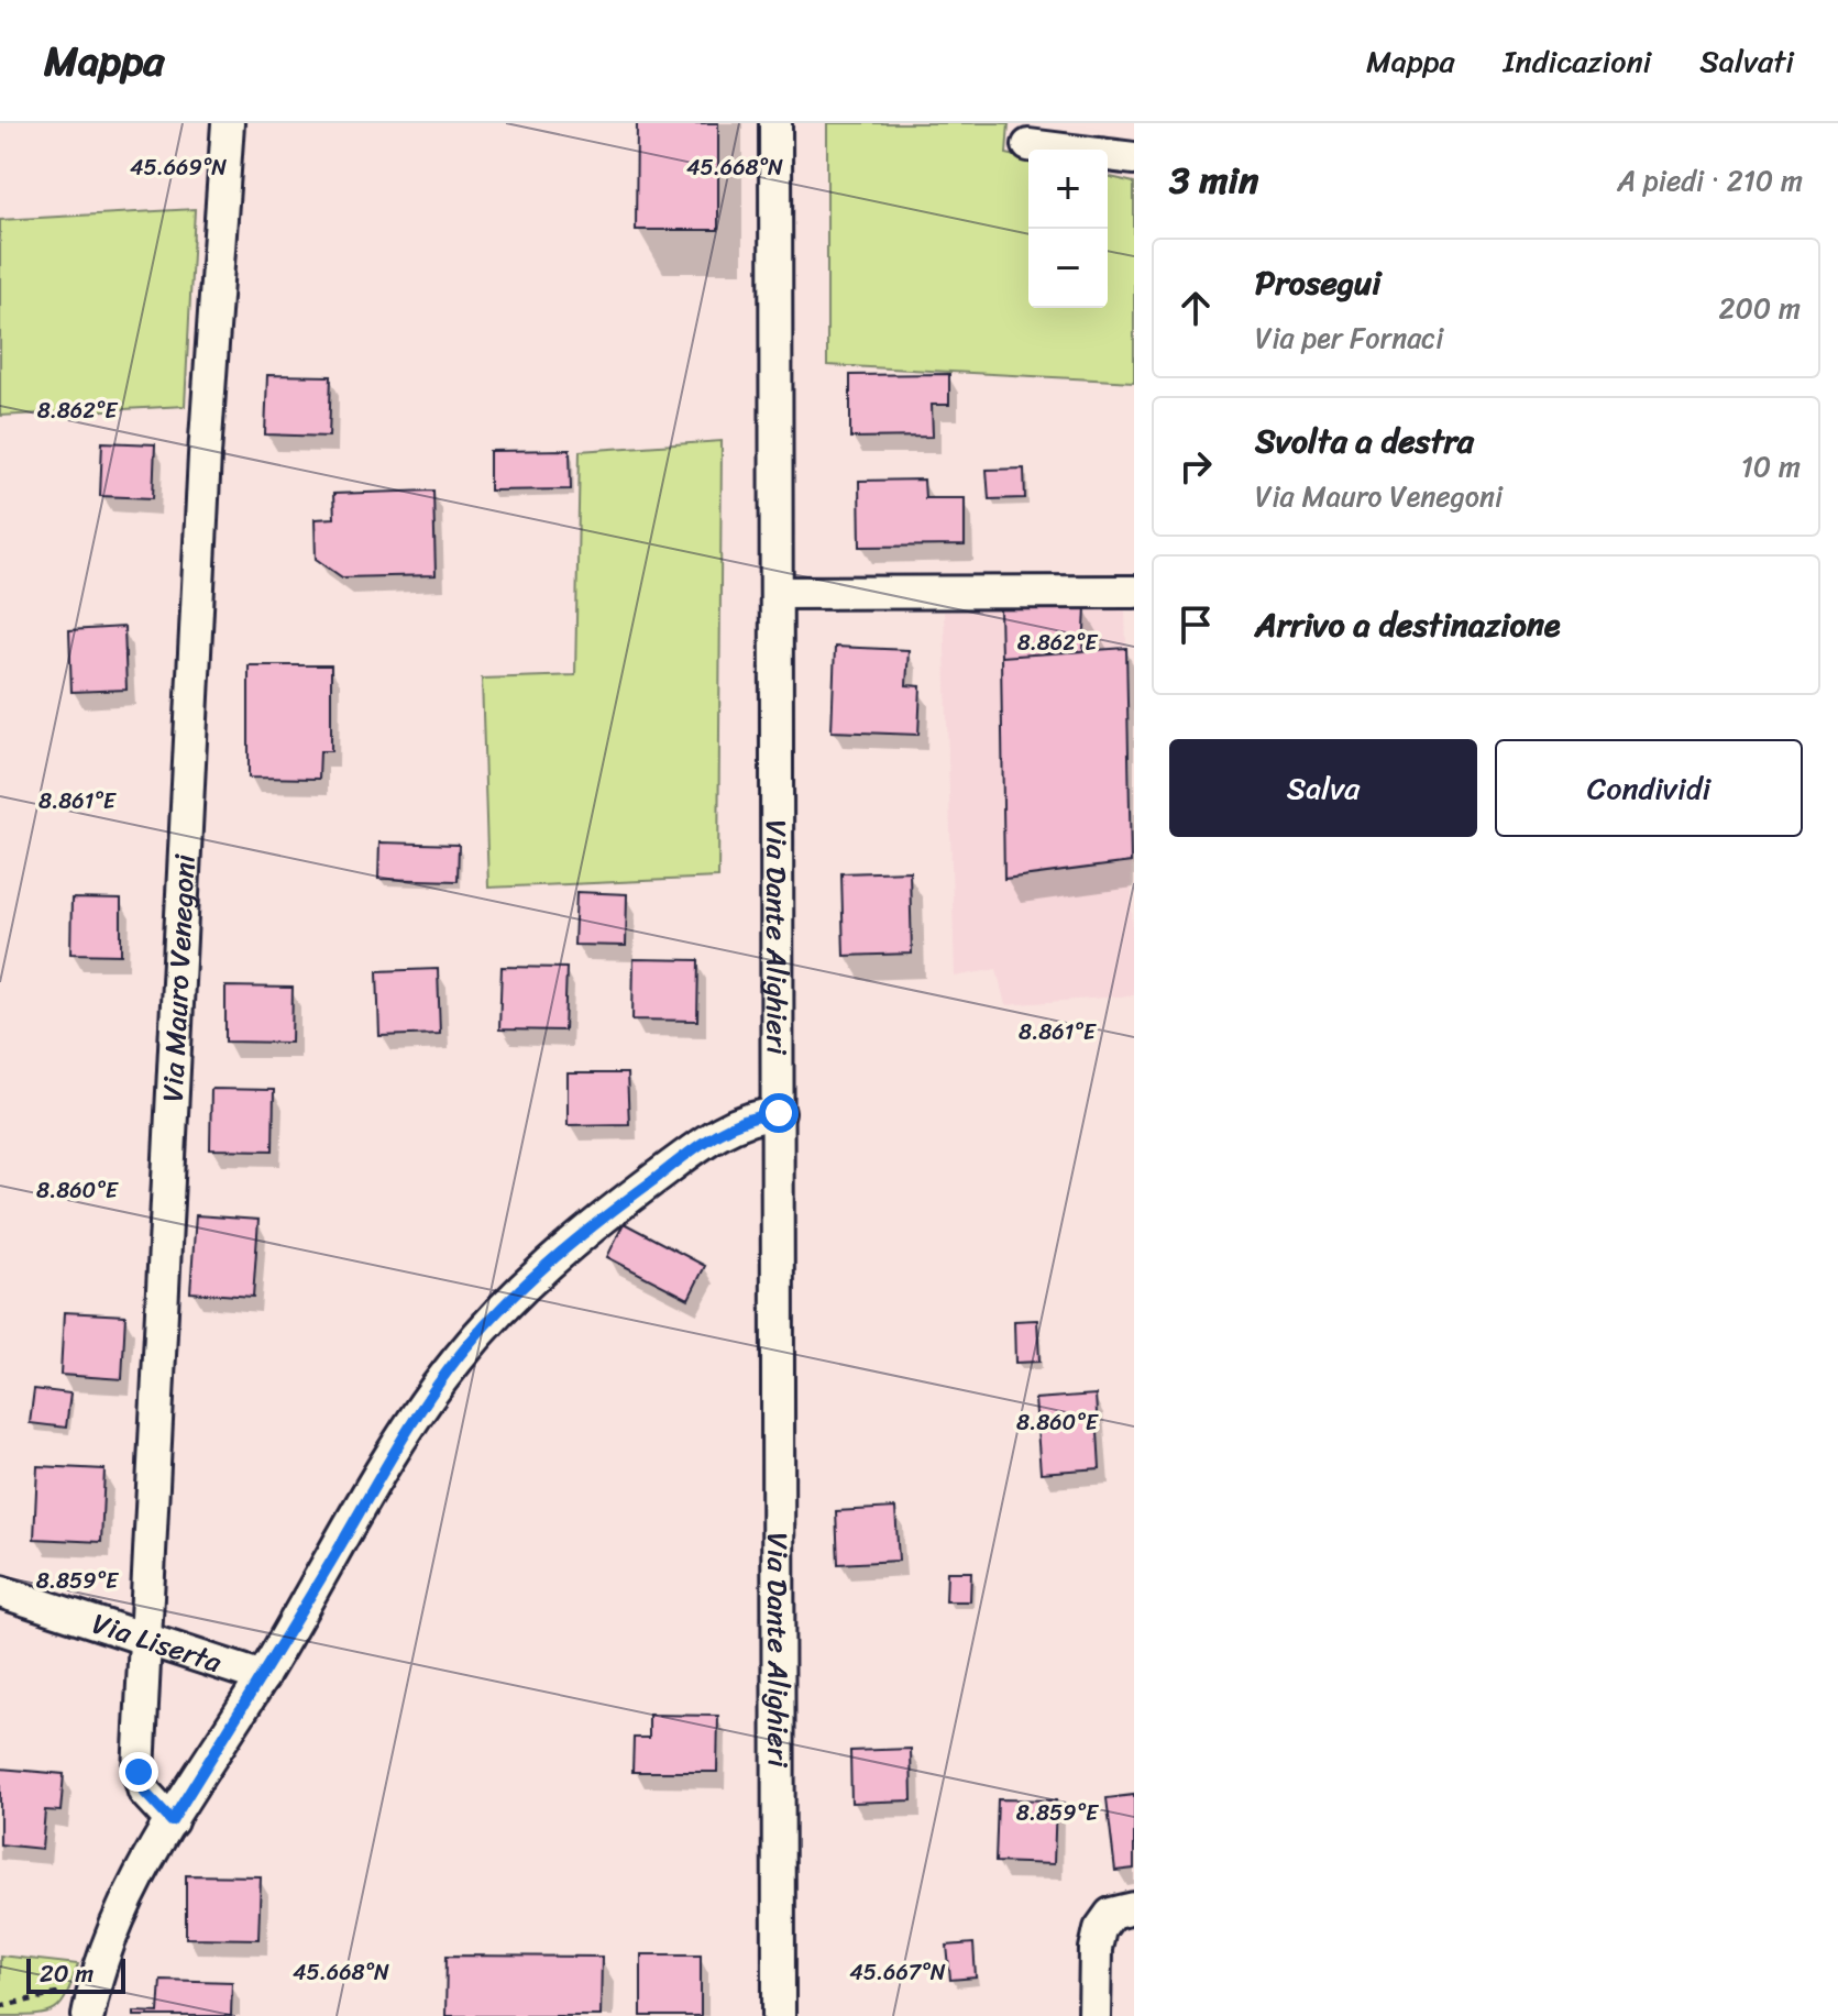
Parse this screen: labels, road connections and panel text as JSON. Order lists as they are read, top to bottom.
{
  "streets": {
    "street": ["Via Dante Alighieri", "Via Mauro Venegoni", "Via Liserta"]
  },
  "crossings": [
    ["Via Mauro Venegoni", "Via Liserta"]
  ],
  "scale_bar": "20 m",
  "page": {
    "header": "Mappa",
    "nav": ["Mappa", "Indicazioni", "Salvati"],
    "heading": ["3 min", "A piedi · 210 m"],
    "map_buttons": ["+", "−"],
    "list": [
      ["Prosegui", "Via per Fornaci", "200 m"],
      ["Svolta a destra", "Via Mauro Venegoni", "10 m"],
      "Arrivo a destinazione"
    ],
    "buttons": ["Salva", "Condividi"],
    "scale": "20 m"
  },
  "coordinates": [
    "45.669°N",
    "45.668°N",
    "8.862°E",
    "8.861°E",
    "8.860°E",
    "8.859°E",
    "45.667°N"
  ]
}
